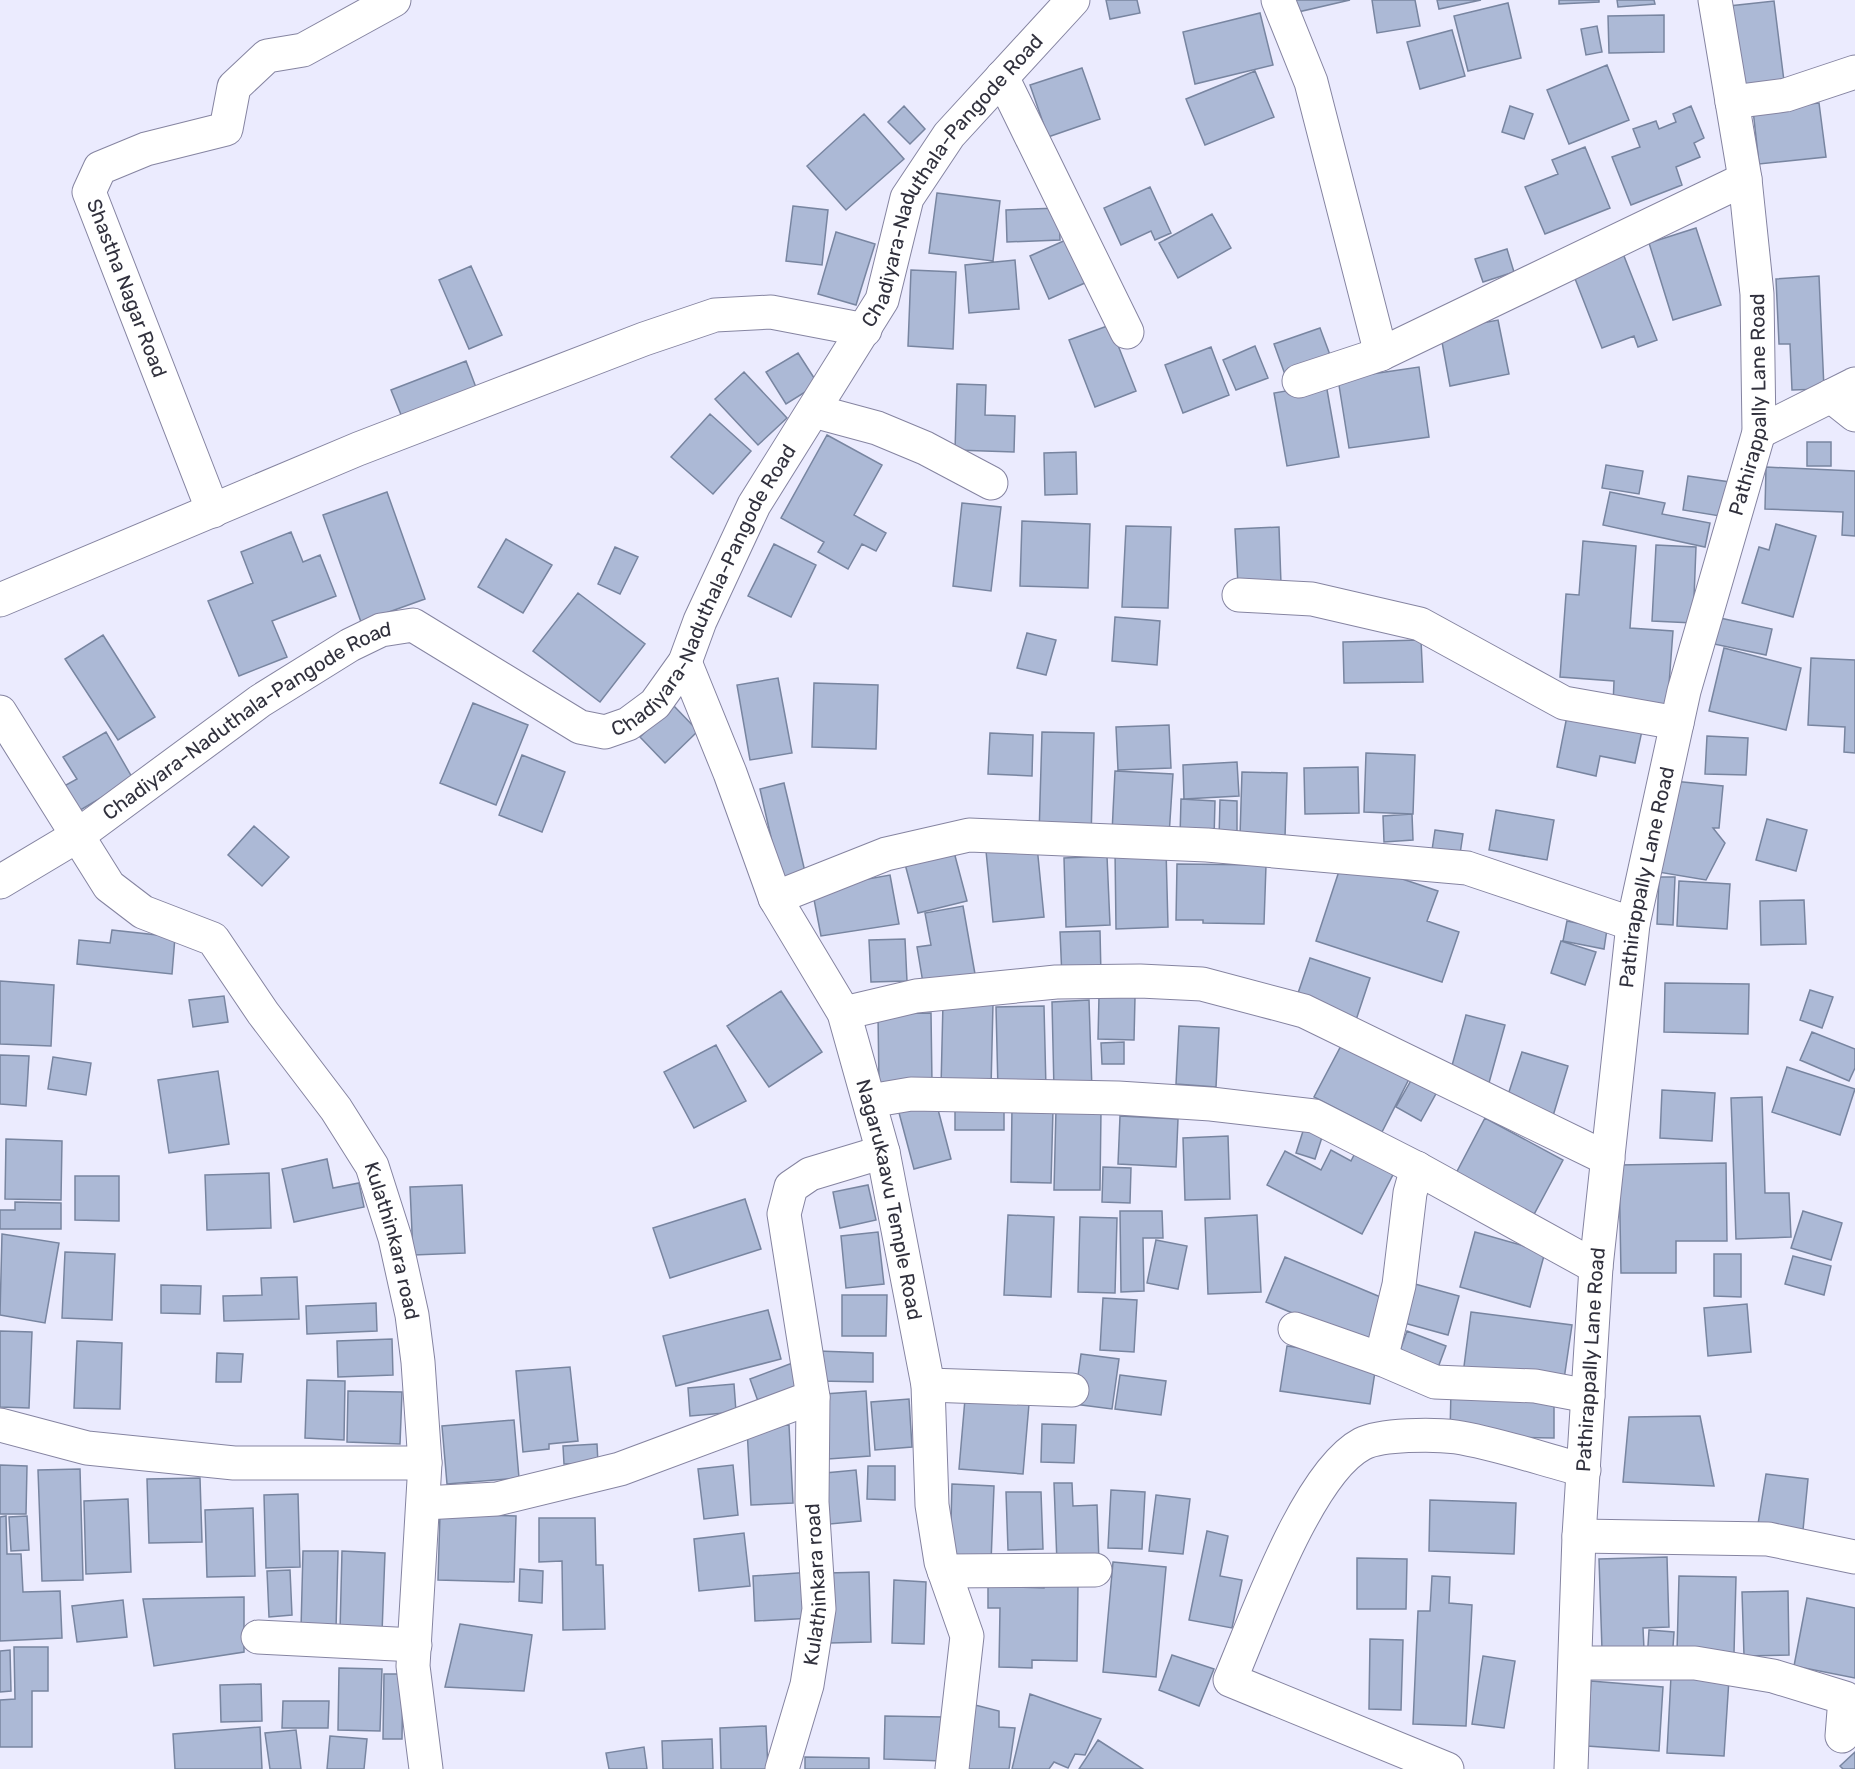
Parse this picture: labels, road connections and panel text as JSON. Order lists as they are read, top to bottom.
{
  "streets": {
    "street": [
      "Chadiyara-Naduthala-Pangode Road",
      "Shastha Nagar Road",
      "Pathirappally Lane Road",
      "Nagarukaavu Temple Road",
      "Kulathinkara road"
    ]
  },
  "crossings": [
    ["Chadiyara-Naduthala-Pangode Road", "Nagarukaavu Temple Road"],
    ["Chadiyara-Naduthala-Pangode Road", "Kulathinkara road"],
    ["Nagarukaavu Temple Road", "Kulathinkara road"]
  ]
}
